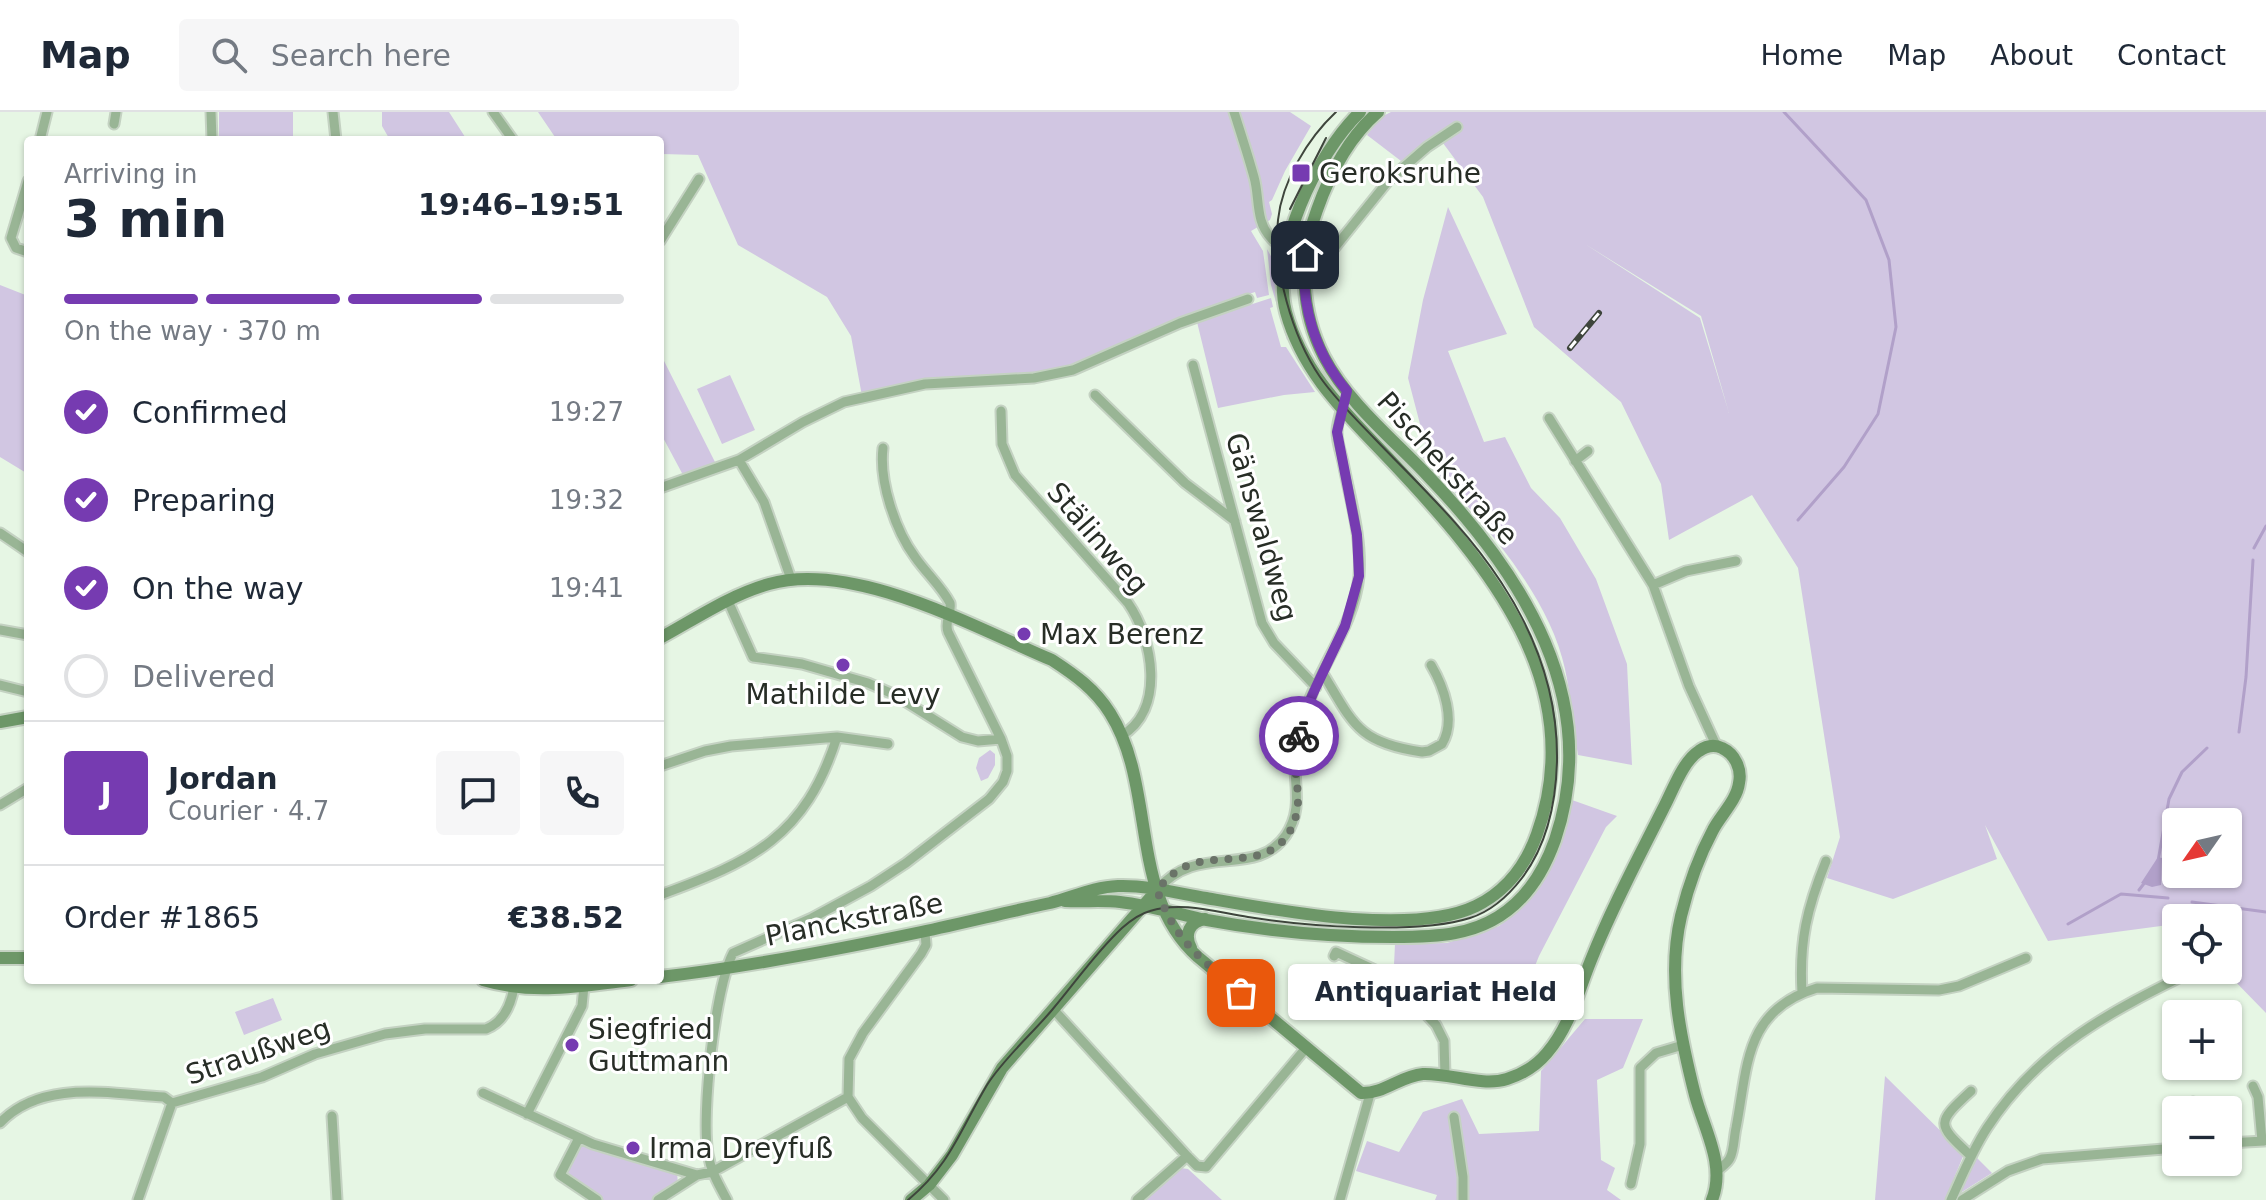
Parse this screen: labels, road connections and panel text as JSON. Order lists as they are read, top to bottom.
{
  "streets": {
    "main road": ["Pischekstraße", "Planckstraße"],
    "street": ["Gänswaldweg", "Stälinweg", "Straußweg"]
  },
  "crossings": [
    ["Pischekstraße", "Planckstraße"]
  ],
  "places": {
    "transit": ["Geroksruhe"],
    "other": [
      "Max Berenz",
      "Mathilde Levy",
      "Antiquariat Held",
      "Siegfried Guttmann",
      "Irma Dreyfuß"
    ]
  },
  "north": "bottom left",
  "page": {
    "header": "Map",
    "search": "Search here",
    "nav": [
      "Home",
      "Map",
      "About",
      "Contact"
    ],
    "heading": ["3 min", "Arriving in", "19:46–19:51"],
    "panel": [
      "Jordan",
      "Courier · 4.7",
      "Order #1865",
      "€38.52"
    ],
    "bar": "On the way · 370 m",
    "list": [
      ["Confirmed", "19:27"],
      ["Preparing", "19:32"],
      ["On the way", "19:41"],
      "Delivered"
    ],
    "round": "J",
    "map_buttons": ["+", "−"],
    "bubble": "Antiquariat Held"
  }
}
